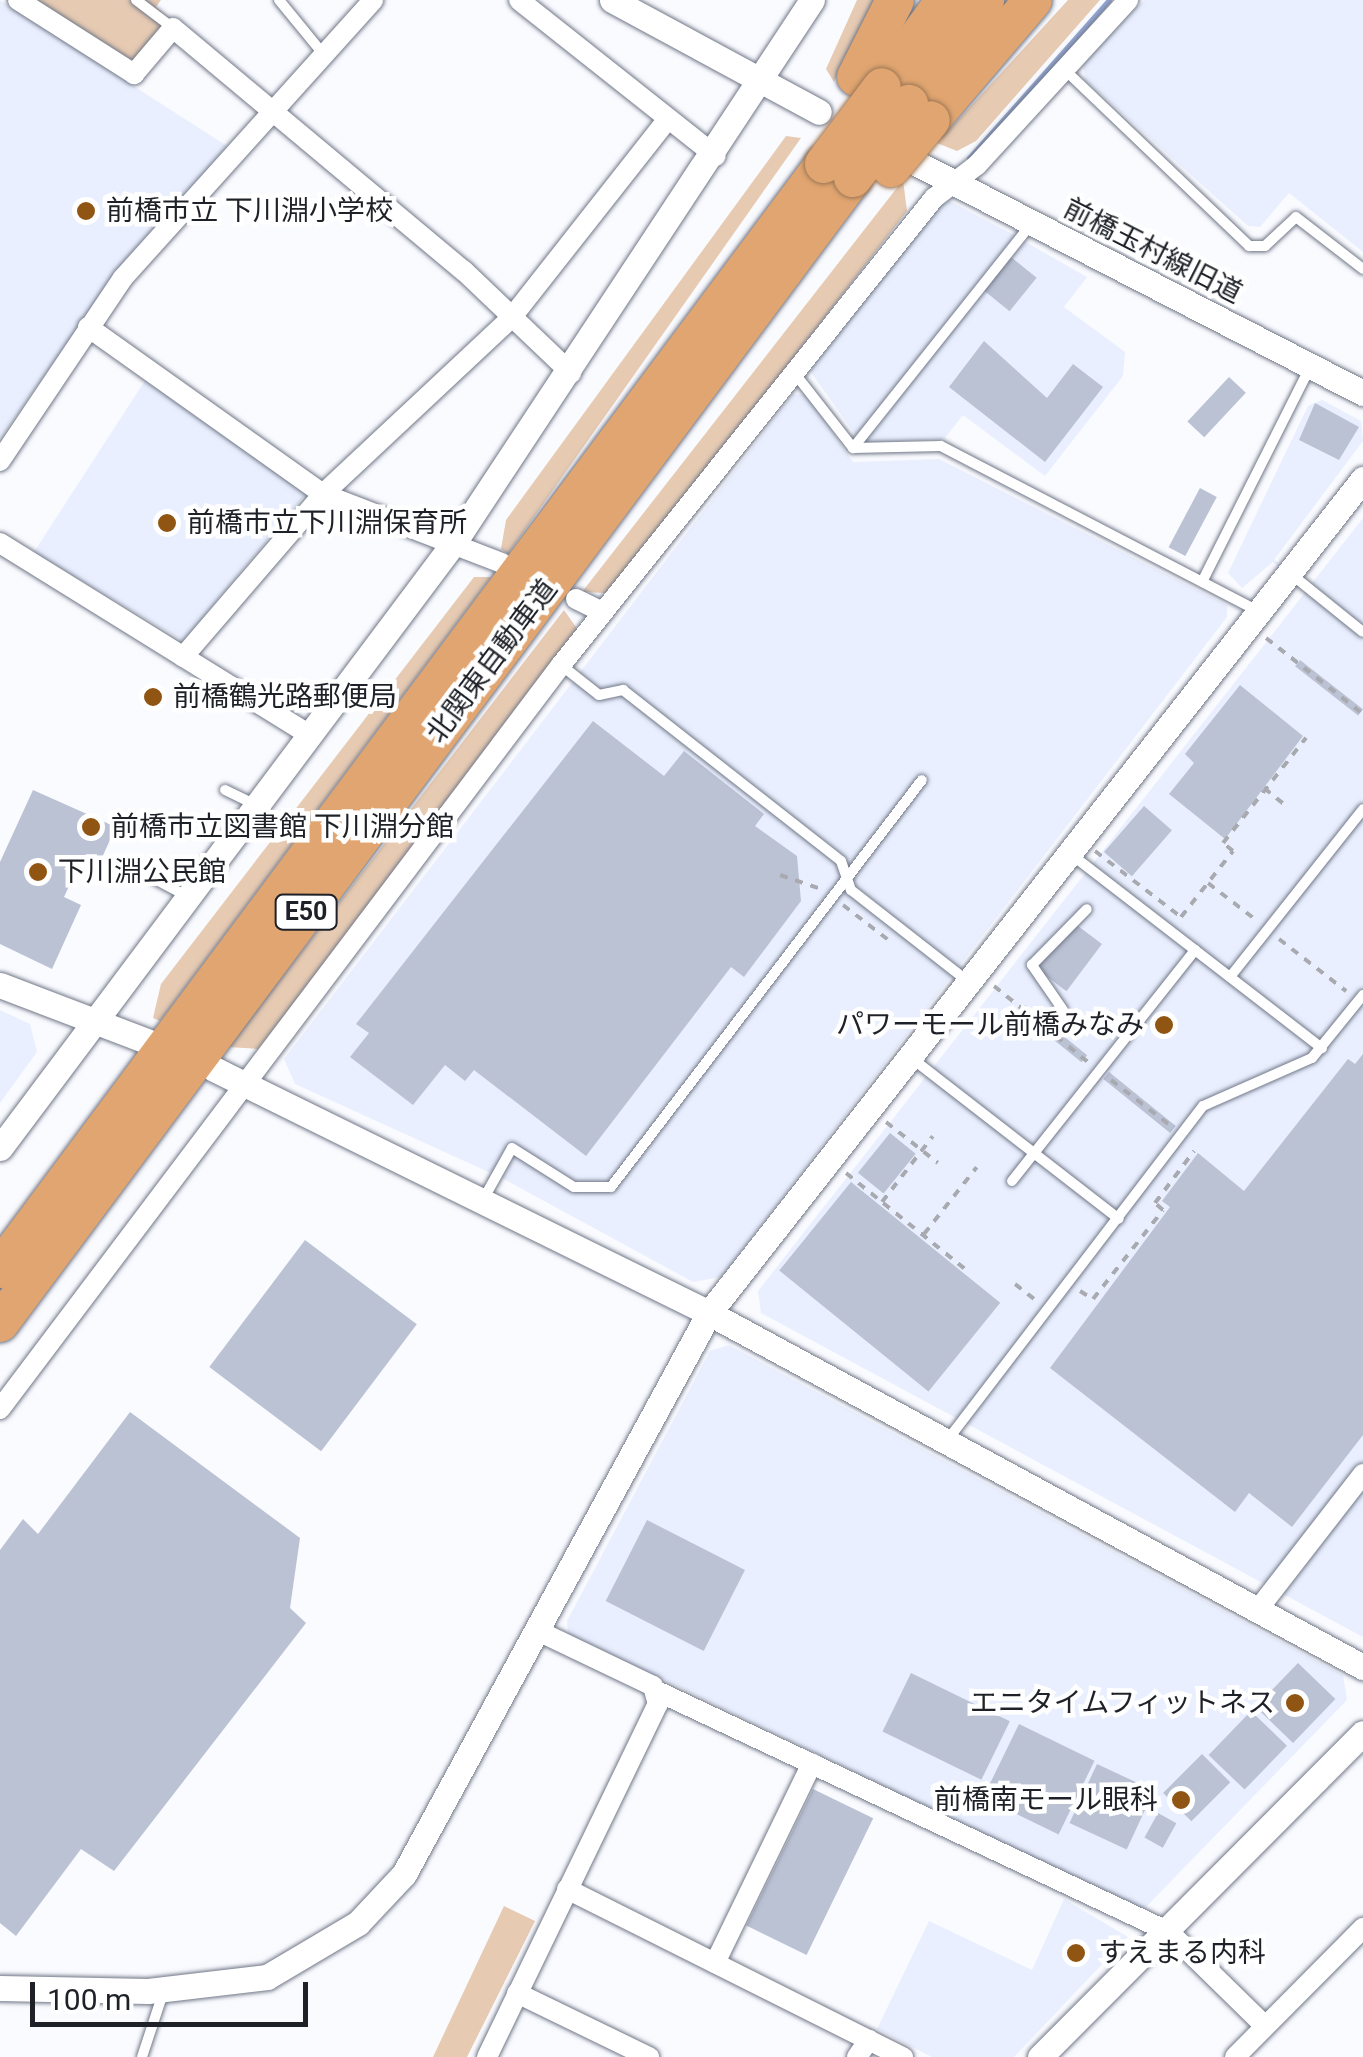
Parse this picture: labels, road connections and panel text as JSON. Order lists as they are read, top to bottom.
{
  "streets": {
    "highway": ["北関東自動車道", "E50"],
    "street": ["前橋玉村線旧道"]
  },
  "places": [
    "前橋市立 下川淵小学校",
    "前橋市立下川淵保育所",
    "前橋鶴光路郵便局",
    "前橋市立図書館 下川淵分館",
    "下川淵公民館",
    "パワーモール前橋みなみ",
    "エニタイムフィットネス",
    "前橋南モール眼科",
    "すえまる内科"
  ],
  "scale_bar": "100 m"
}
